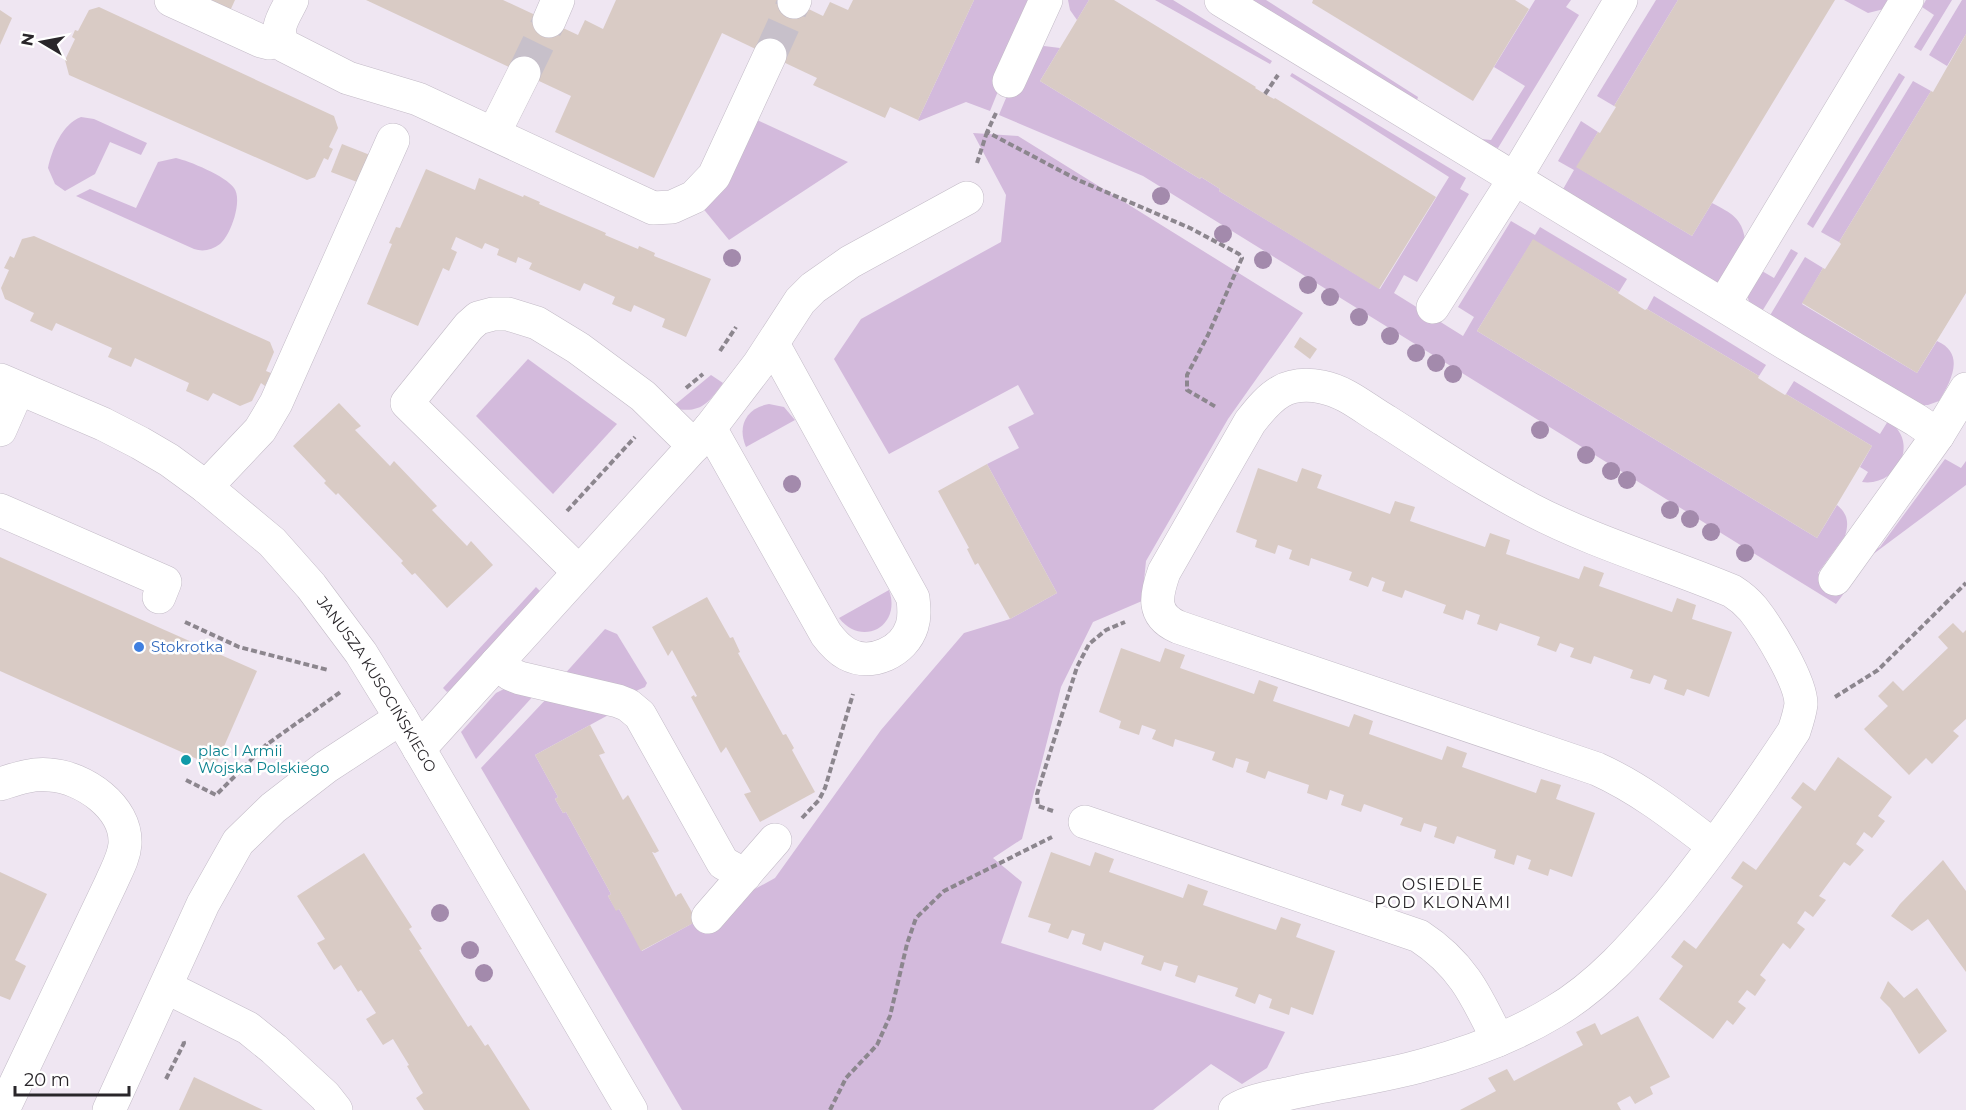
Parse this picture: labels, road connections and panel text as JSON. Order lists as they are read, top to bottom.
{
  "streets": {
    "street": ["JANUSZA KUSOCIŃSKIEGO"]
  },
  "districts": ["OSIEDLE POD KLONAMI"],
  "places": ["Stokrotka", "plac I Armii Wojska Polskiego"],
  "scale_bar": "20 m",
  "north": "left"
}
